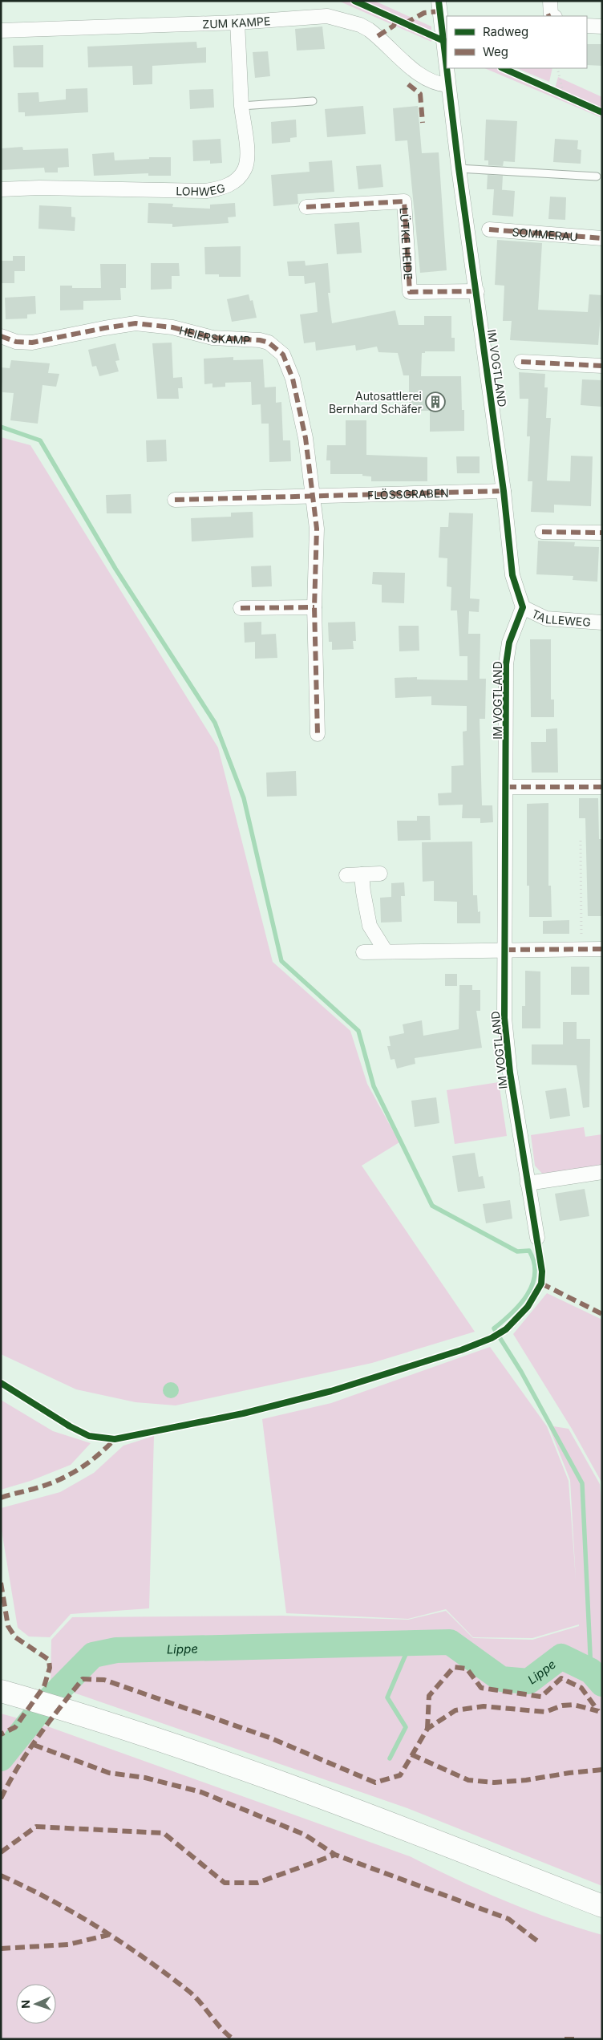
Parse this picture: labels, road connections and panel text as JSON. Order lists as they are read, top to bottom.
{
  "streets": {
    "street": [
      "ZUM KAMPE",
      "LOHWEG",
      "SOMMERAU",
      "LÜTKE HEIDE",
      "HEIERSKAMP",
      "IM VOGTLAND",
      "FLÖSSGRABEN",
      "TALLEWEG"
    ]
  },
  "crossings": [
    ["ZUM KAMPE", "LOHWEG"],
    ["ZUM KAMPE", "IM VOGTLAND"],
    ["LÜTKE HEIDE", "IM VOGTLAND"],
    ["HEIERSKAMP", "FLÖSSGRABEN"],
    ["IM VOGTLAND", "FLÖSSGRABEN"],
    ["IM VOGTLAND", "TALLEWEG"]
  ],
  "water": ["Lippe"],
  "places": {
    "building": ["Autosattlerei Bernhard Schäfer"]
  },
  "legend": ["Radweg", "Weg"],
  "north": "left"
}
